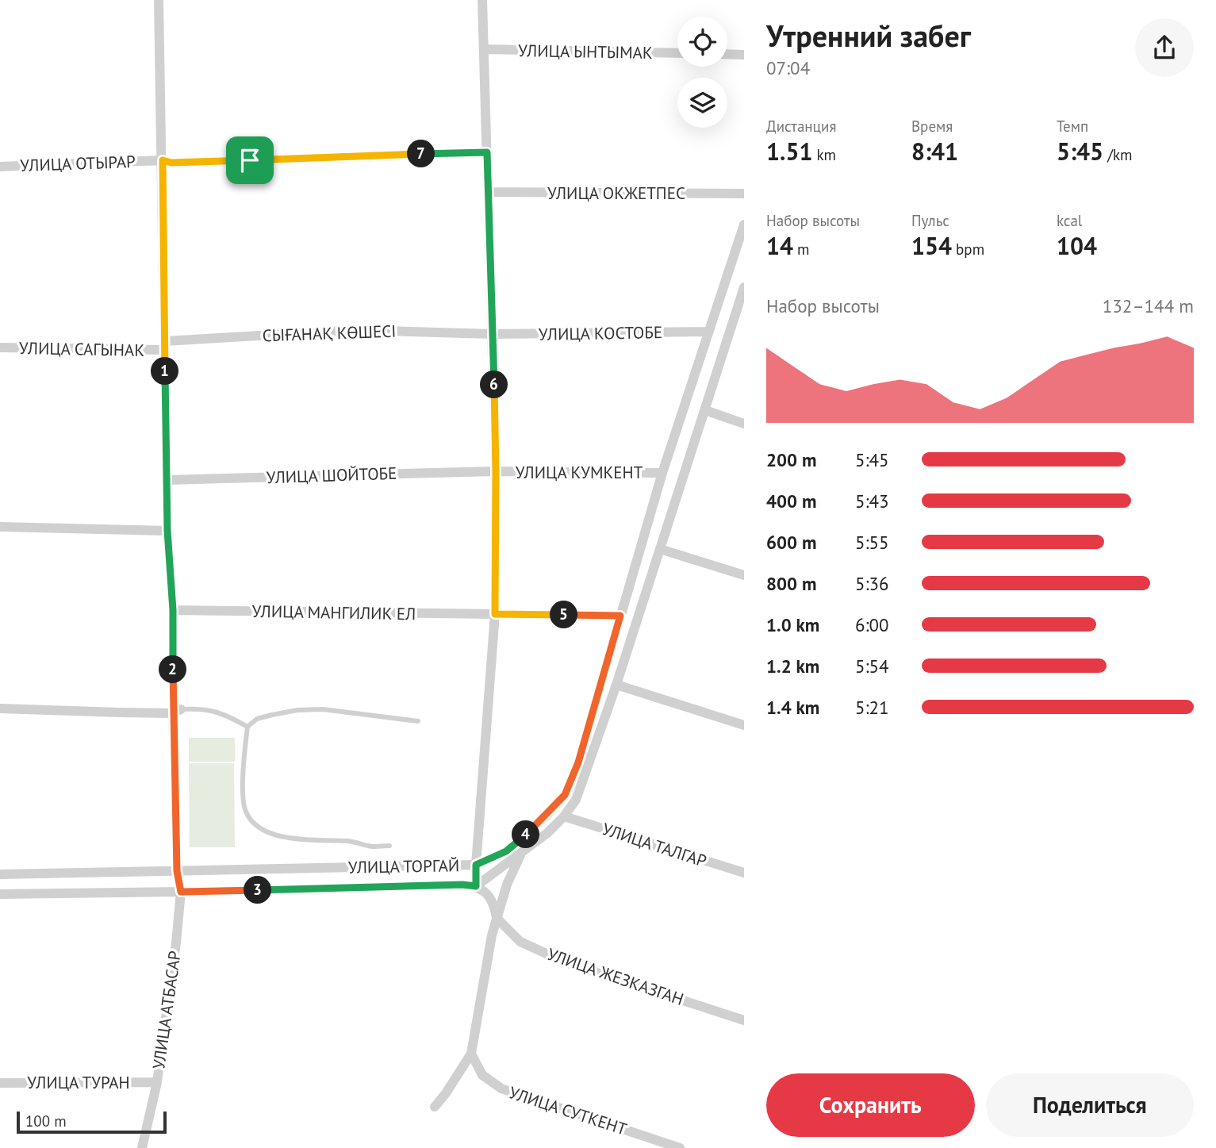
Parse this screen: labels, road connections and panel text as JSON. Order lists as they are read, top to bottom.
{
  "streets": {
    "street": [
      "УЛИЦА ЫНТЫМАК",
      "УЛИЦА ОТЫРАР",
      "УЛИЦА ОКЖЕТПЕС",
      "СЫҒАНАҚ КӨШЕСІ",
      "УЛИЦА КОСТОБЕ",
      "УЛИЦА САГЫНАК",
      "УЛИЦА КУМКЕНТ",
      "УЛИЦА ШОЙТОБЕ",
      "УЛИЦА МАНГИЛИК ЕЛ",
      "УЛИЦА ТАЛГАР",
      "УЛИЦА ТОРГАЙ",
      "УЛИЦА ЖЕЗКАЗГАН",
      "УЛИЦА АТБАСАР",
      "УЛИЦА ТУРАН",
      "УЛИЦА СУТКЕНТ"
    ]
  },
  "crossings": [
    ["УЛИЦА ОТЫРАР", "УЛИЦА АТБАСАР"],
    ["СЫҒАНАҚ КӨШЕСІ", "УЛИЦА КОСТОБЕ"],
    ["СЫҒАНАҚ КӨШЕСІ", "УЛИЦА САГЫНАК"],
    ["СЫҒАНАҚ КӨШЕСІ", "УЛИЦА АТБАСАР"],
    ["УЛИЦА САГЫНАК", "УЛИЦА АТБАСАР"],
    ["УЛИЦА КУМКЕНТ", "УЛИЦА ШОЙТОБЕ"],
    ["УЛИЦА ШОЙТОБЕ", "УЛИЦА АТБАСАР"],
    ["УЛИЦА МАНГИЛИК ЕЛ", "УЛИЦА АТБАСАР"],
    ["УЛИЦА ТОРГАЙ", "УЛИЦА АТБАСАР"],
    ["УЛИЦА АТБАСАР", "УЛИЦА ТУРАН"]
  ],
  "scale_bar": "100 m",
  "page": {
    "heading": ["Утренний забег", "07:04"],
    "stats": [
      ["Дистанция", "1.51 km"],
      ["Время", "8:41"],
      ["Темп", "5:45 /km"],
      ["Набор высоты", "14 m"],
      ["Пульс", "154 bpm"],
      ["kcal", "104"]
    ],
    "pins": [
      "7",
      "1",
      "6",
      "5",
      "2",
      "4",
      "3"
    ],
    "chart": ["Набор высоты", "132–144 m"],
    "list": [
      {
        "name": "200 m",
        "note": "5:45"
      },
      {
        "name": "400 m",
        "note": "5:43"
      },
      {
        "name": "600 m",
        "note": "5:55"
      },
      {
        "name": "800 m",
        "note": "5:36"
      },
      {
        "name": "1.0 km",
        "note": "6:00"
      },
      {
        "name": "1.2 km",
        "note": "5:54"
      },
      {
        "name": "1.4 km",
        "note": "5:21"
      }
    ],
    "buttons": ["Сохранить", "Поделиться"],
    "scale": "100 m"
  }
}
